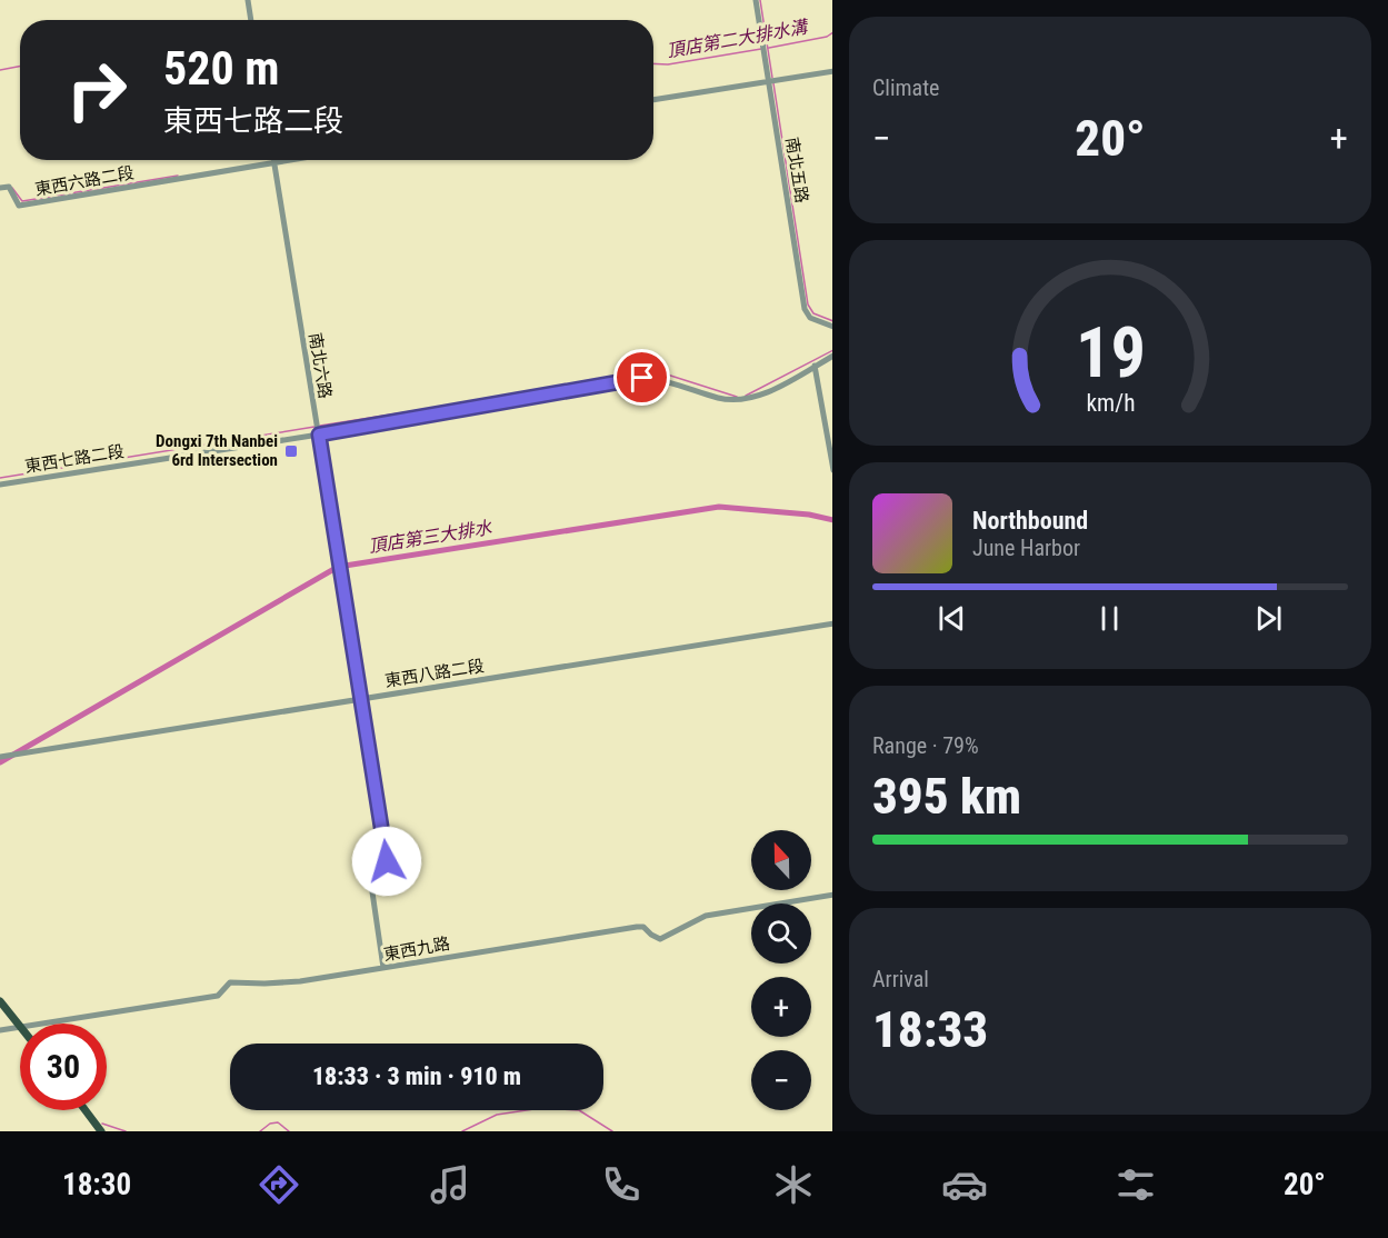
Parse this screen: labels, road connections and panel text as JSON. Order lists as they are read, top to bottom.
{
  "streets": {
    "street": [
      "南北五路",
      "東西六路二段",
      "南北六路",
      "東西七路二段",
      "東西八路二段",
      "東西九路"
    ]
  },
  "crossings": [
    ["東西六路二段", "南北六路"],
    ["南北六路", "東西七路二段"],
    ["南北六路", "東西八路二段"],
    ["南北六路", "東西九路"]
  ],
  "water": ["頂店第二大排水溝", "頂店第三大排水"],
  "places": {
    "transit": ["Dongxi 7th Nanbei 6rd Intersection"]
  },
  "north": "top",
  "page": {
    "tile": [
      "Climate",
      ["Range · 79%", "395 km"],
      ["Arrival", "18:33"]
    ],
    "turn": ["520 m", "東西七路二段"],
    "heat": ["−", "20°", "+"],
    "song": ["Northbound", "June Harbor"],
    "map_buttons": ["+", "−"],
    "limit": "30",
    "trip": "18:33 · 3 min · 910 m",
    "tabs": ["18:30", "20°"],
    "gauge": ["19", "km/h"]
  }
}
